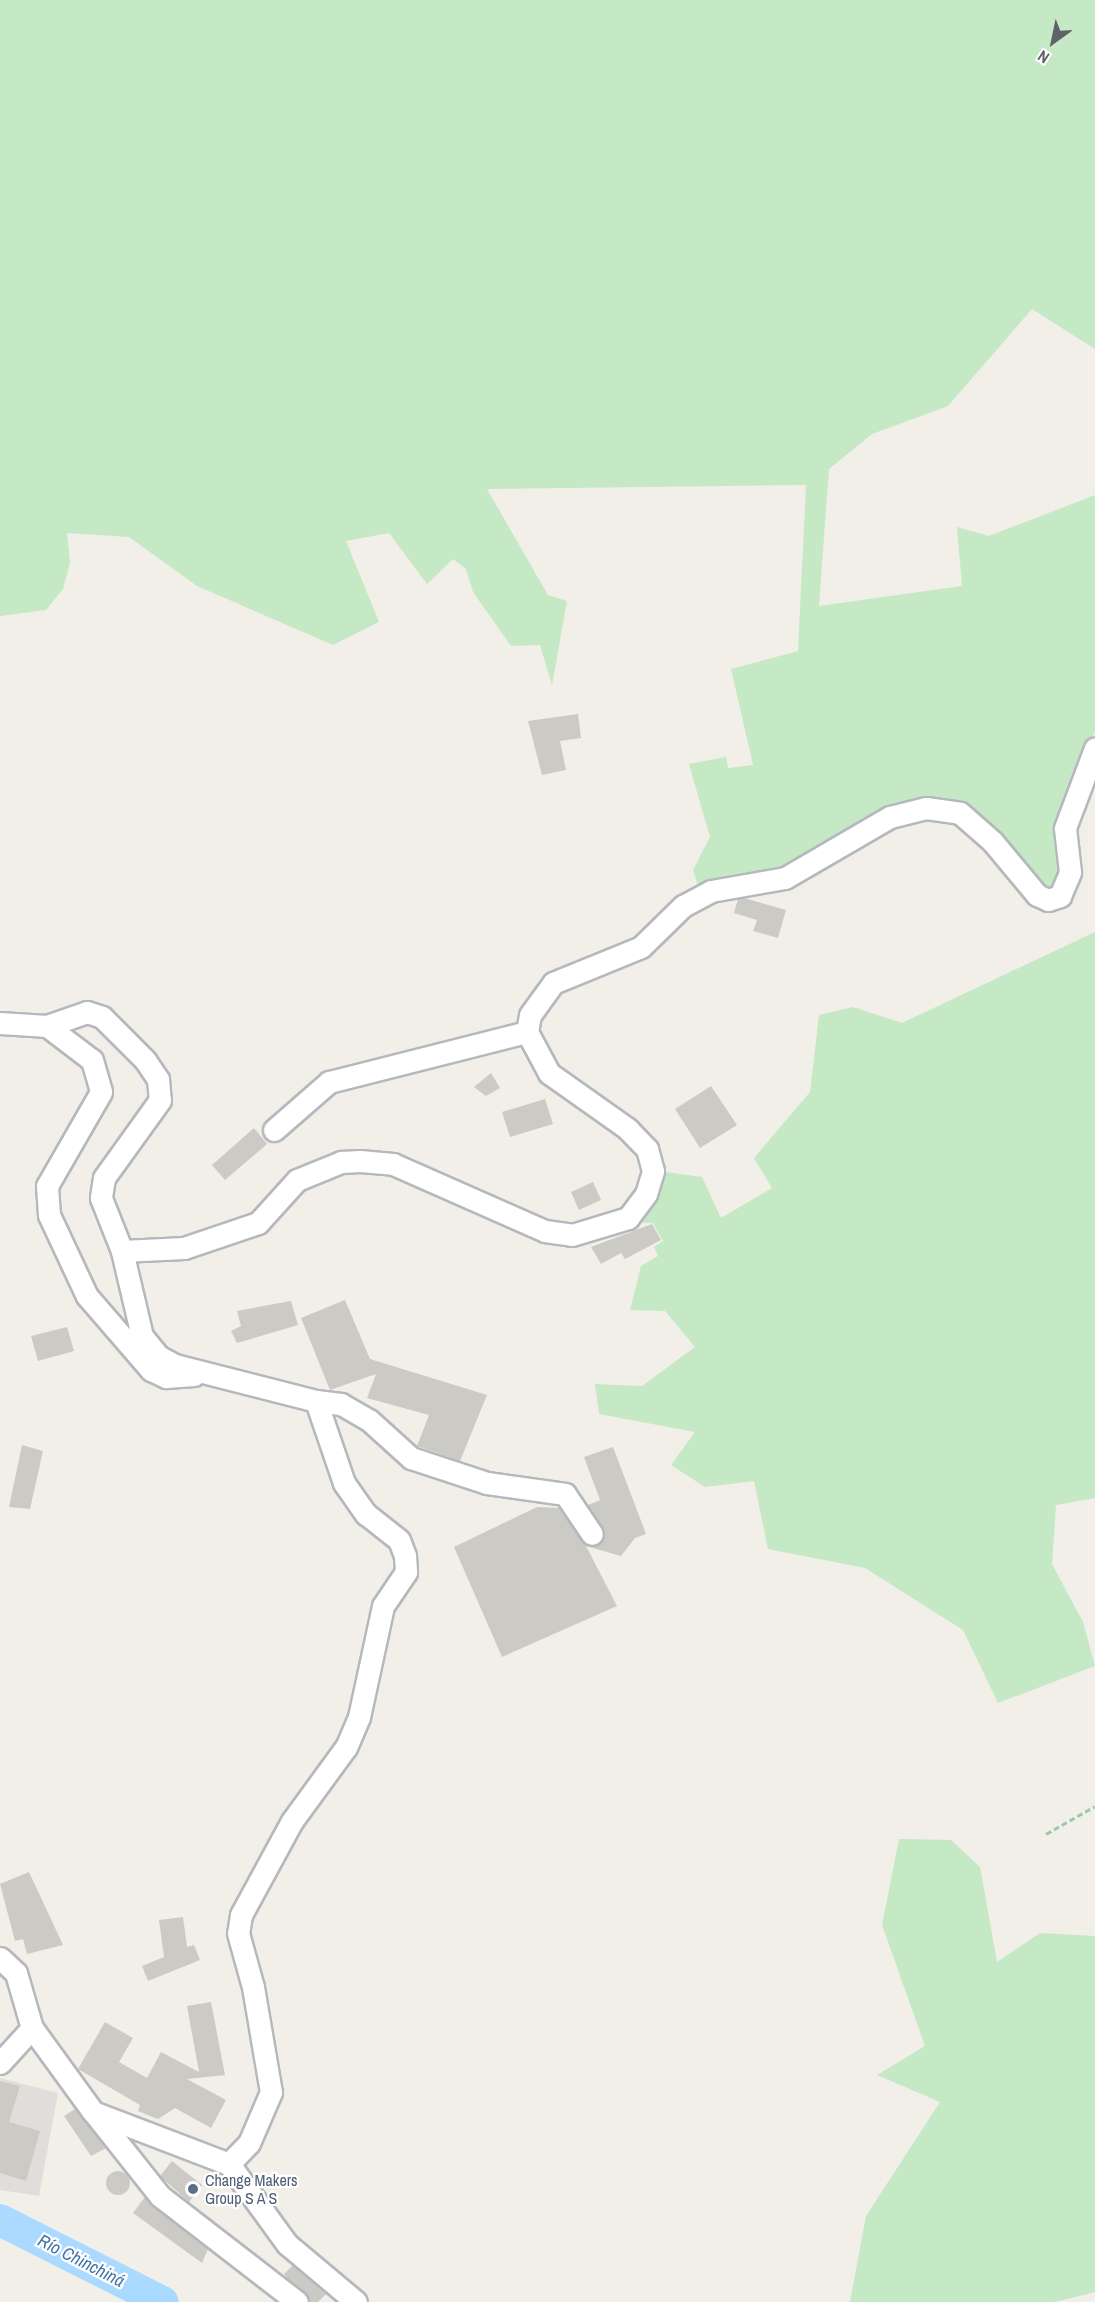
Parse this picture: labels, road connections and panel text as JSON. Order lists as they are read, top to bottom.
{
  "water": ["Río Chinchiná"],
  "places": ["Change Makers Group S A S"],
  "north": "bottom left"
}
